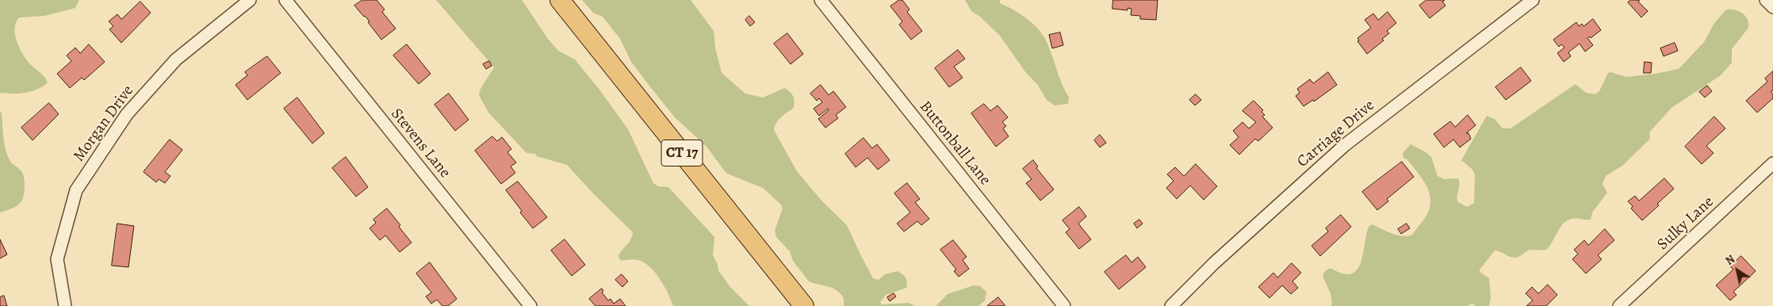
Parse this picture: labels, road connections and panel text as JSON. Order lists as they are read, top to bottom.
{
  "streets": {
    "main road": ["CT 17"],
    "street": [
      "Morgan Drive",
      "Carriage Drive",
      "Stevens Lane",
      "Buttonball Lane",
      "Sulky Lane"
    ]
  },
  "north": "top left"
}
